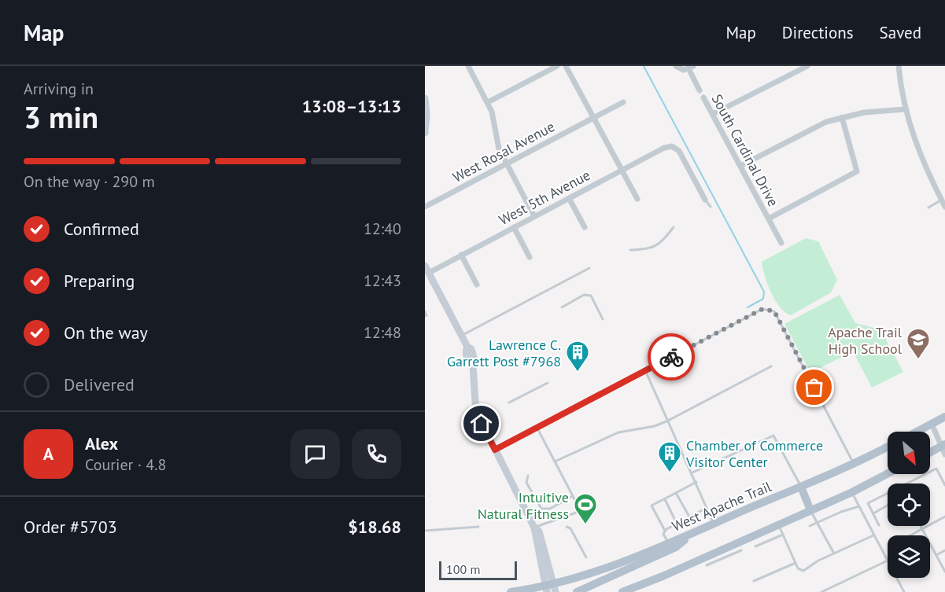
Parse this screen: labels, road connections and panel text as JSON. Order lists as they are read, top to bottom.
{
  "streets": {
    "main road": ["West Apache Trail"],
    "street": ["South Cardinal Drive", "West Rosal Avenue", "West 5th Avenue"]
  },
  "places": {
    "school or university": ["Apache Trail High School"],
    "building": ["Lawrence C. Garrett Post #7968", "Chamber of Commerce Visitor Center"],
    "sports": ["Intuitive Natural Fitness"]
  },
  "scale_bar": "100 m",
  "north": "bottom right",
  "page": {
    "header": "Map",
    "nav": ["Map", "Directions", "Saved"],
    "heading": ["3 min", "Arriving in", "13:08–13:13"],
    "panel": [
      "Alex",
      "Courier · 4.8",
      "Order #5703",
      "$18.68"
    ],
    "bar": "On the way · 290 m",
    "list": [
      ["Confirmed", "12:40"],
      ["Preparing", "12:43"],
      ["On the way", "12:48"],
      "Delivered"
    ],
    "round": "A",
    "scale": "100 m"
  }
}
